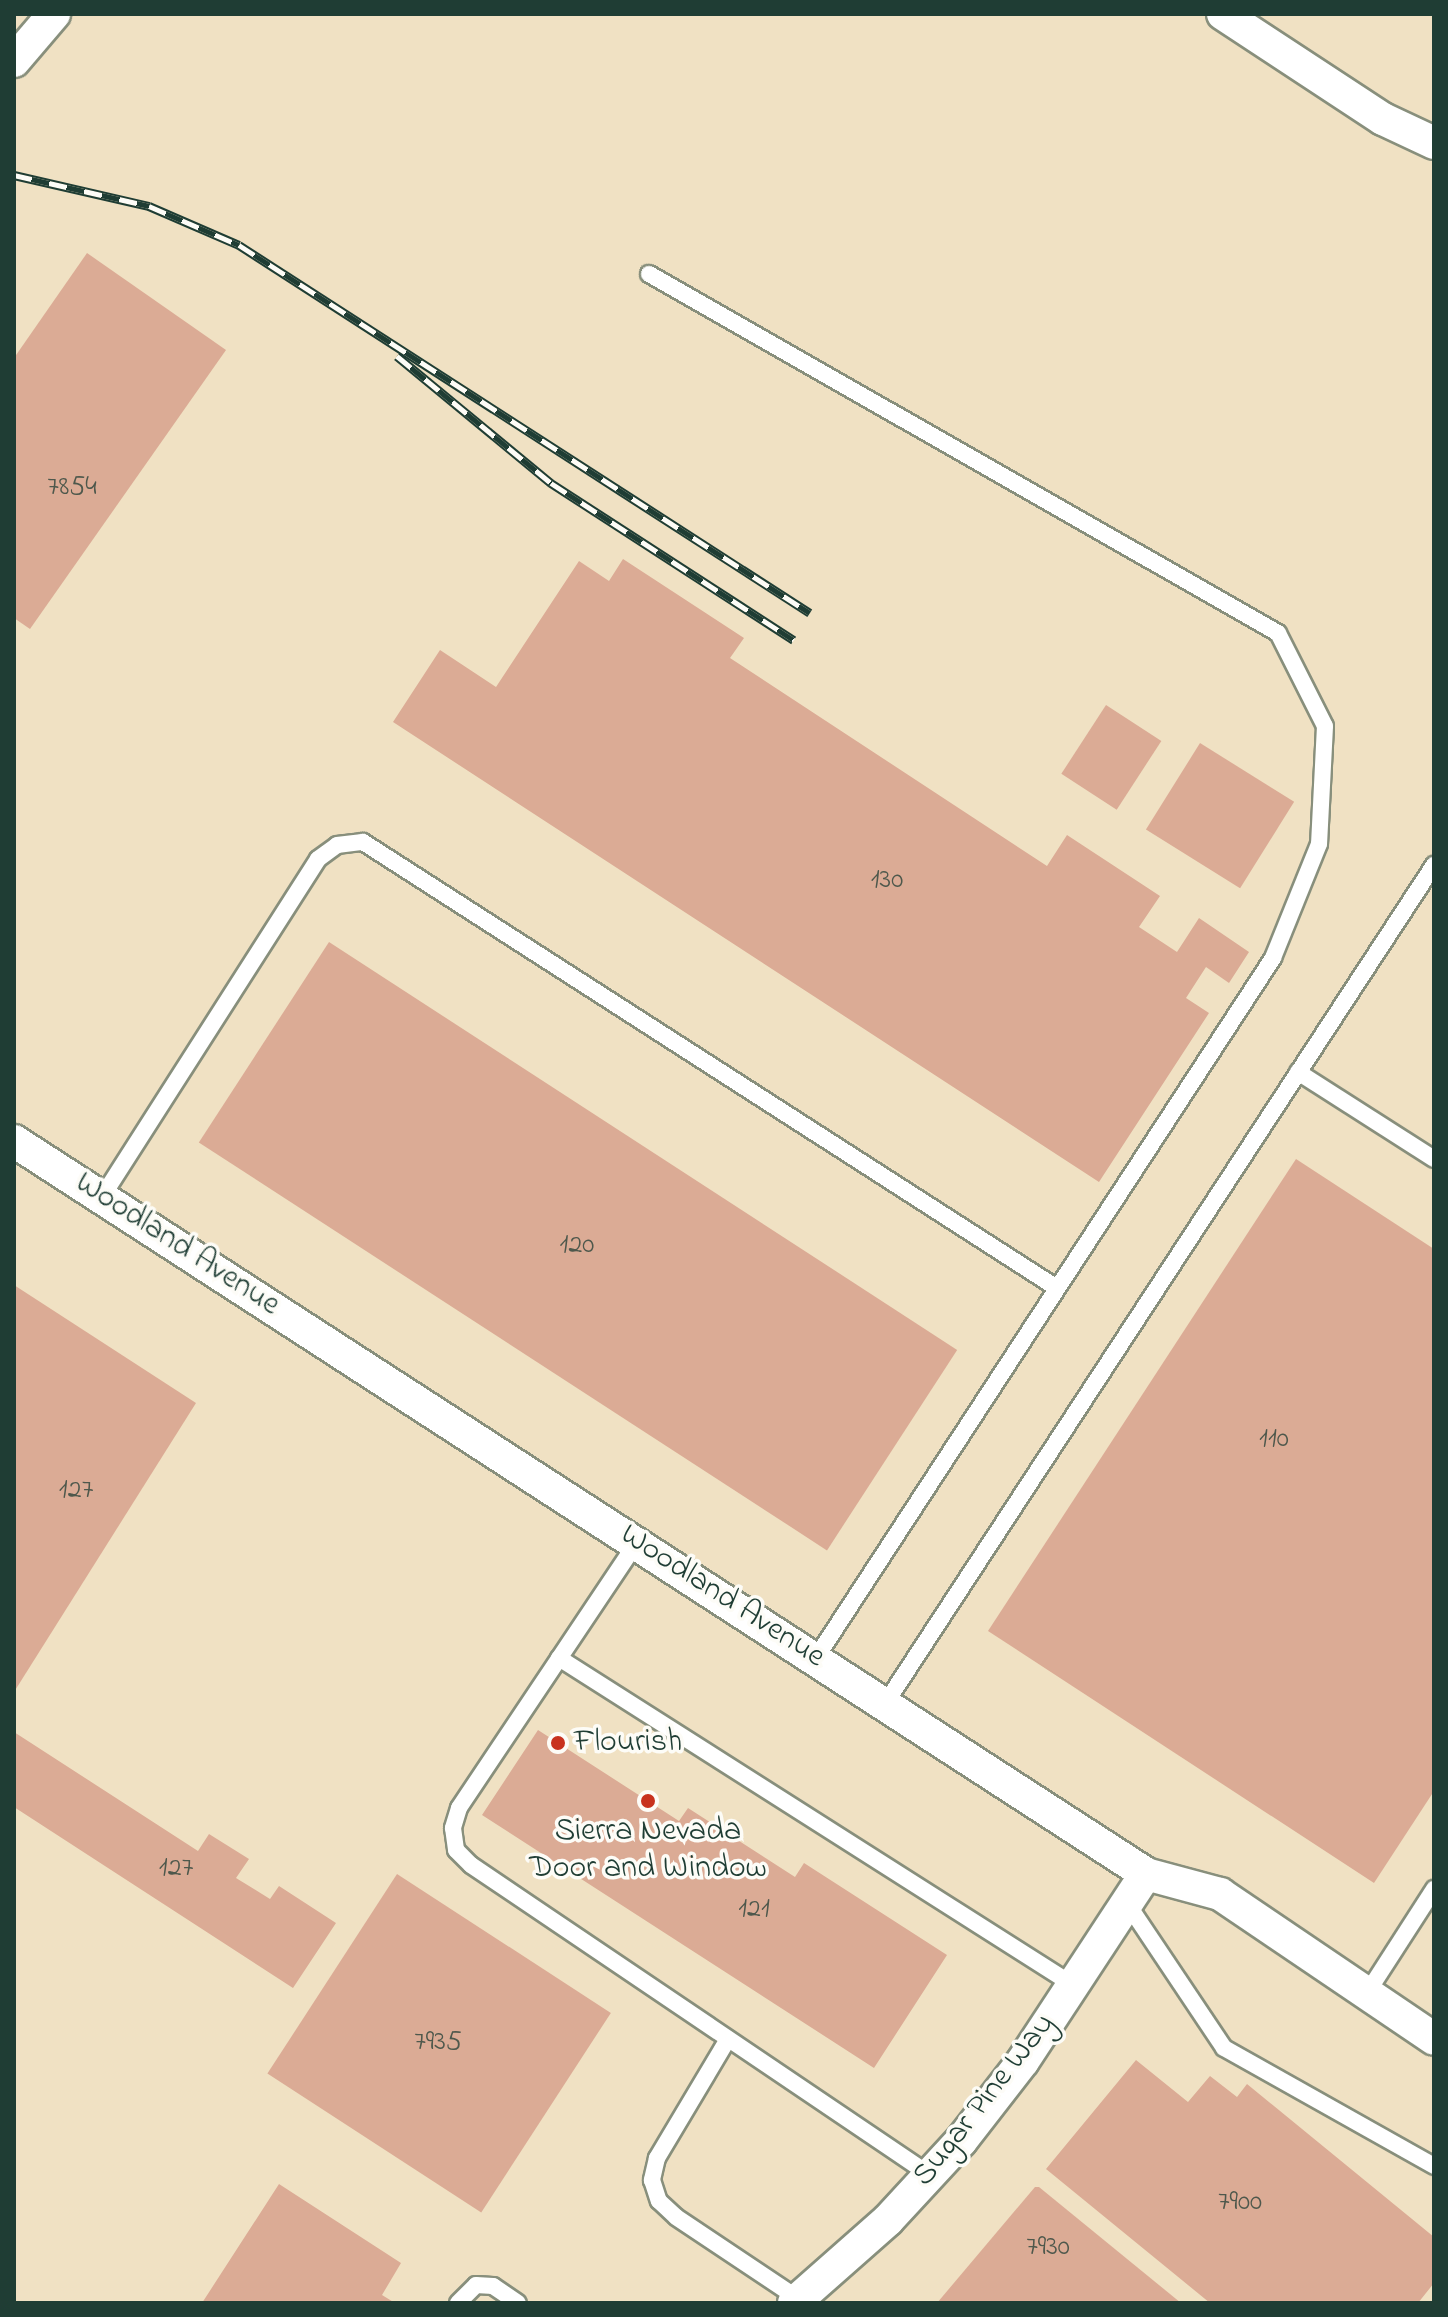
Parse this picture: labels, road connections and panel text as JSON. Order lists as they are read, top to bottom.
{
  "streets": {
    "street": ["Woodland Avenue", "Sugar Pine Way"]
  },
  "crossings": [
    ["Woodland Avenue", "Sugar Pine Way"]
  ],
  "places": ["Flourish", "Sierra Nevada Door and Window"],
  "house_numbers": [
    "7854",
    "130",
    "120",
    "110",
    "127",
    "127",
    "121",
    "7935",
    "7900",
    "7930"
  ]
}
